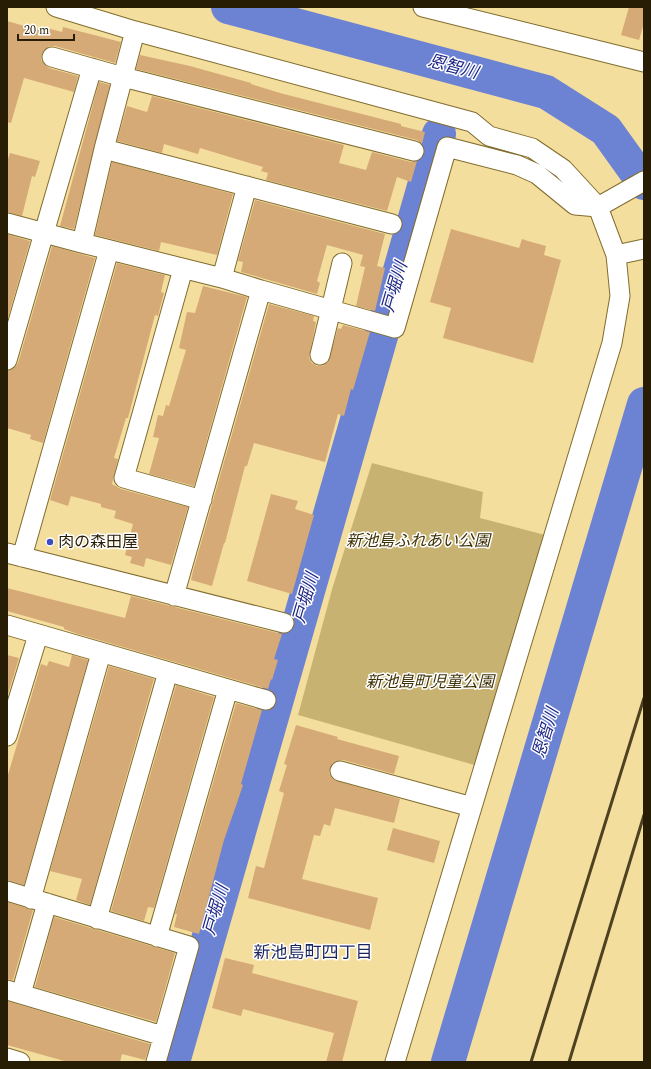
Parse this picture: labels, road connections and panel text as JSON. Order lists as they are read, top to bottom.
{
  "districts": ["新池島町四丁目"],
  "water": ["恩智川", "戸堀川"],
  "parks": ["新池島ふれあい公園", "新池島町児童公園"],
  "places": ["肉の森田屋"],
  "scale_bar": "20 m"
}
